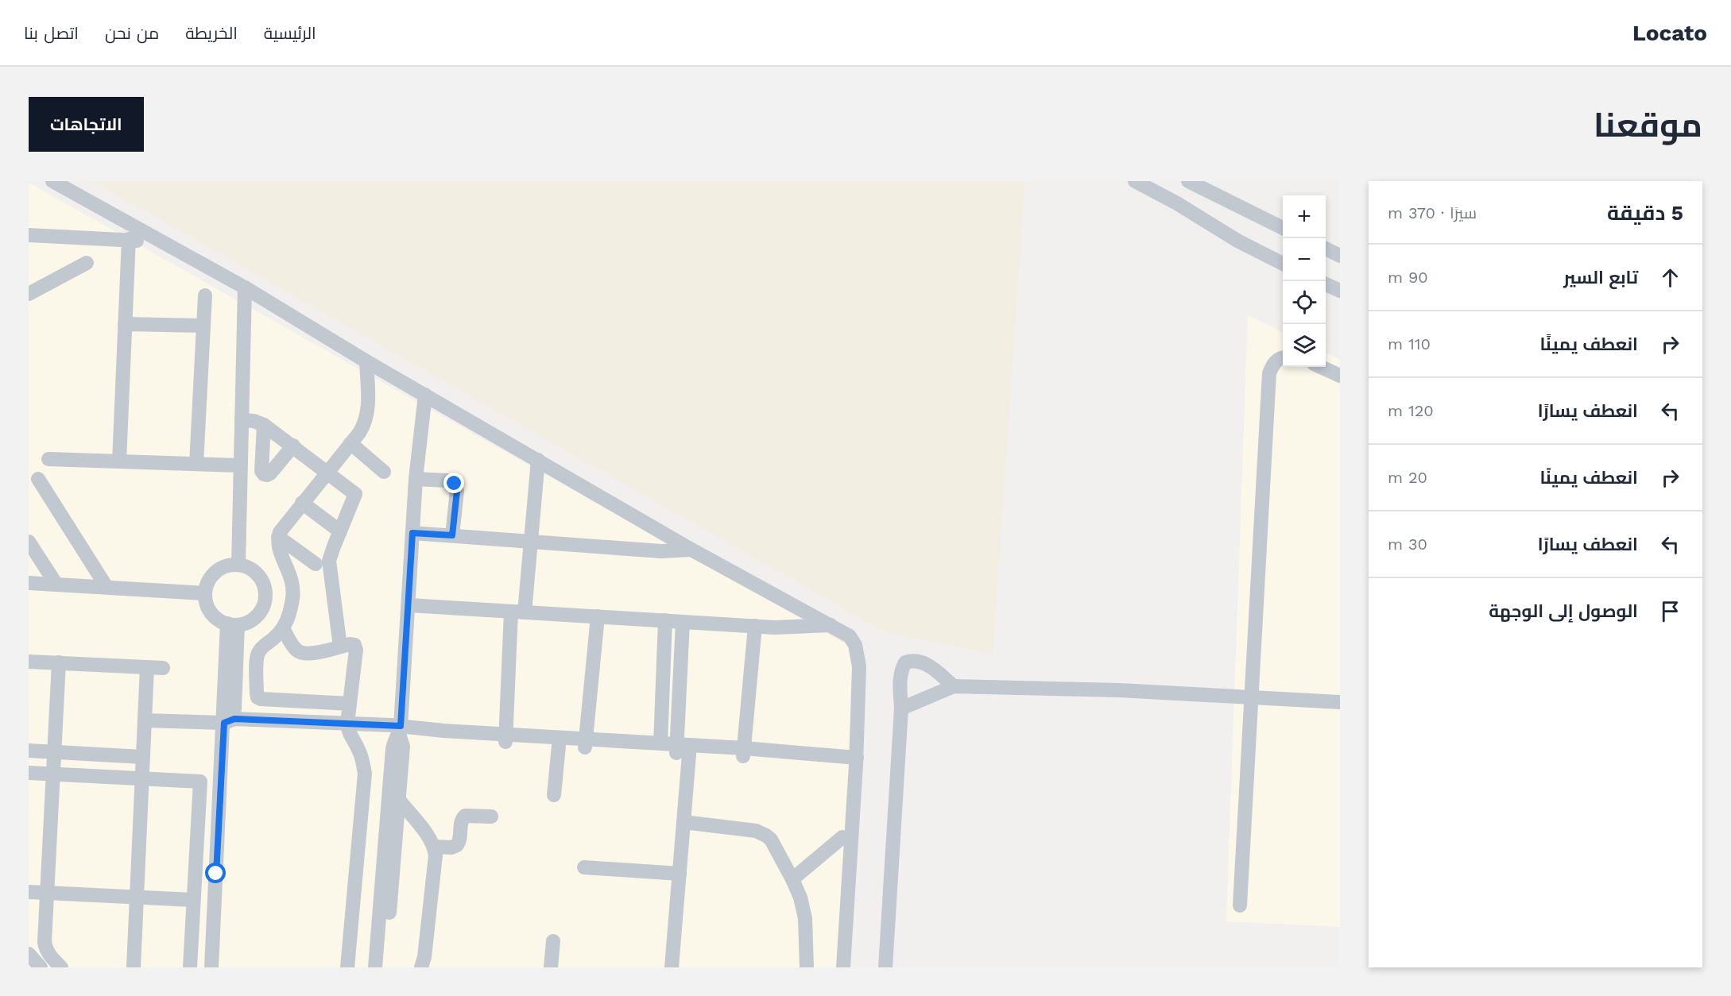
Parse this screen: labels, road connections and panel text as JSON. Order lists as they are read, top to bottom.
{
  "page": {
    "header": "Locato",
    "nav": [
      "الرئيسية",
      "الخريطة",
      "من نحن",
      "اتصل بنا"
    ],
    "title": "موقعنا",
    "buttons": "الاتجاهات",
    "heading": ["5 دقيقة", "سيرًا · 370 m"],
    "map_buttons": ["+", "−"],
    "list": [
      ["تابع السير", "90 m"],
      ["انعطف يمينًا", "110 m"],
      ["انعطف يسارًا", "120 m"],
      ["انعطف يمينًا", "20 m"],
      ["انعطف يسارًا", "30 m"],
      "الوصول إلى الوجهة"
    ]
  }
}
